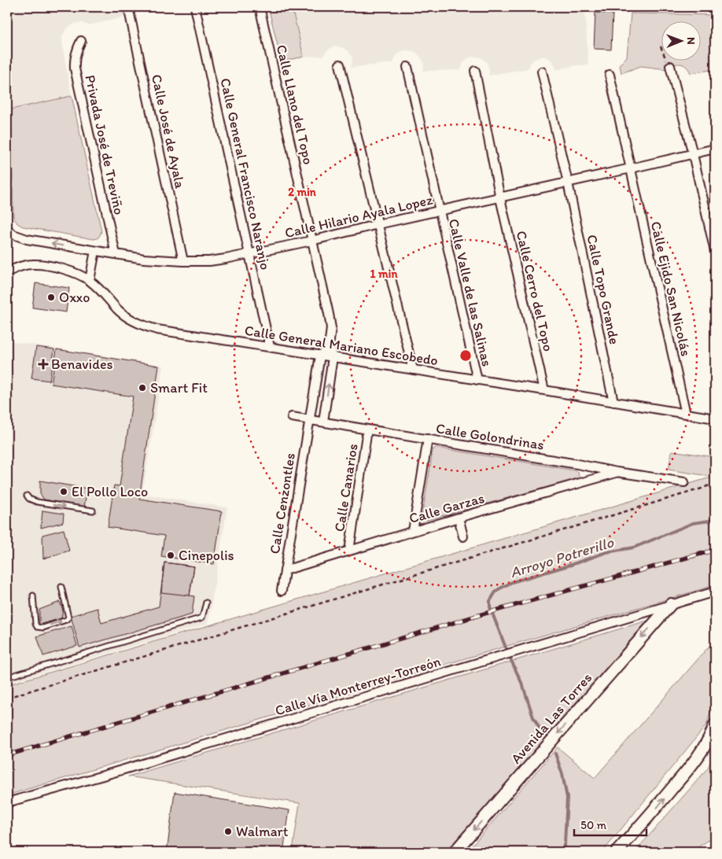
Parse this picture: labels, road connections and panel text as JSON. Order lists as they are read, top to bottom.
{
  "streets": {
    "street": [
      "Calle Llano del Topo",
      "Calle José de Ayala",
      "Privada José de Treviño",
      "Calle General Francisco Naranjo",
      "Calle Hilario Ayala Lopez",
      "Calle Ejido San Nicolás",
      "Calle Topo Grande",
      "Calle Cerro del Topo",
      "Calle Valle de las Salinas",
      "Calle General Mariano Escobedo",
      "Calle Golondrinas",
      "Calle Canarios",
      "Calle Cenzontles",
      "Calle Garzas",
      "Calle Vía Monterrey-Torreón",
      "Avenida Las Torres"
    ]
  },
  "crossings": [
    ["Calle Llano del Topo", "Calle Hilario Ayala Lopez"],
    ["Calle Llano del Topo", "Calle General Mariano Escobedo"],
    ["Calle José de Ayala", "Calle Hilario Ayala Lopez"],
    ["Privada José de Treviño", "Calle Hilario Ayala Lopez"],
    ["Calle General Francisco Naranjo", "Calle Hilario Ayala Lopez"],
    ["Calle General Francisco Naranjo", "Calle General Mariano Escobedo"],
    ["Calle Hilario Ayala Lopez", "Calle Ejido San Nicolás"],
    ["Calle Hilario Ayala Lopez", "Calle Topo Grande"],
    ["Calle Hilario Ayala Lopez", "Calle Cerro del Topo"],
    ["Calle Hilario Ayala Lopez", "Calle Valle de las Salinas"],
    ["Calle Ejido San Nicolás", "Calle General Mariano Escobedo"],
    ["Calle Topo Grande", "Calle General Mariano Escobedo"],
    ["Calle Cerro del Topo", "Calle General Mariano Escobedo"],
    ["Calle Valle de las Salinas", "Calle General Mariano Escobedo"],
    ["Calle General Mariano Escobedo", "Calle Cenzontles"],
    ["Calle Golondrinas", "Calle Canarios"],
    ["Calle Golondrinas", "Calle Cenzontles"],
    ["Calle Golondrinas", "Calle Garzas"],
    ["Calle Canarios", "Calle Garzas"],
    ["Calle Cenzontles", "Calle Garzas"],
    ["Calle Vía Monterrey-Torreón", "Avenida Las Torres"]
  ],
  "one_way": ["Avenida Las Torres"],
  "water": ["Arroyo Potrerillo"],
  "places": {
    "other": [
      "Oxxo",
      "Smart Fit",
      "El Pollo Loco",
      "Cinepolis",
      "Walmart"
    ],
    "health": ["Benavides"]
  },
  "scale_bar": "50 m",
  "north": "right",
  "rings": ["2 min", "1 min"]
}
